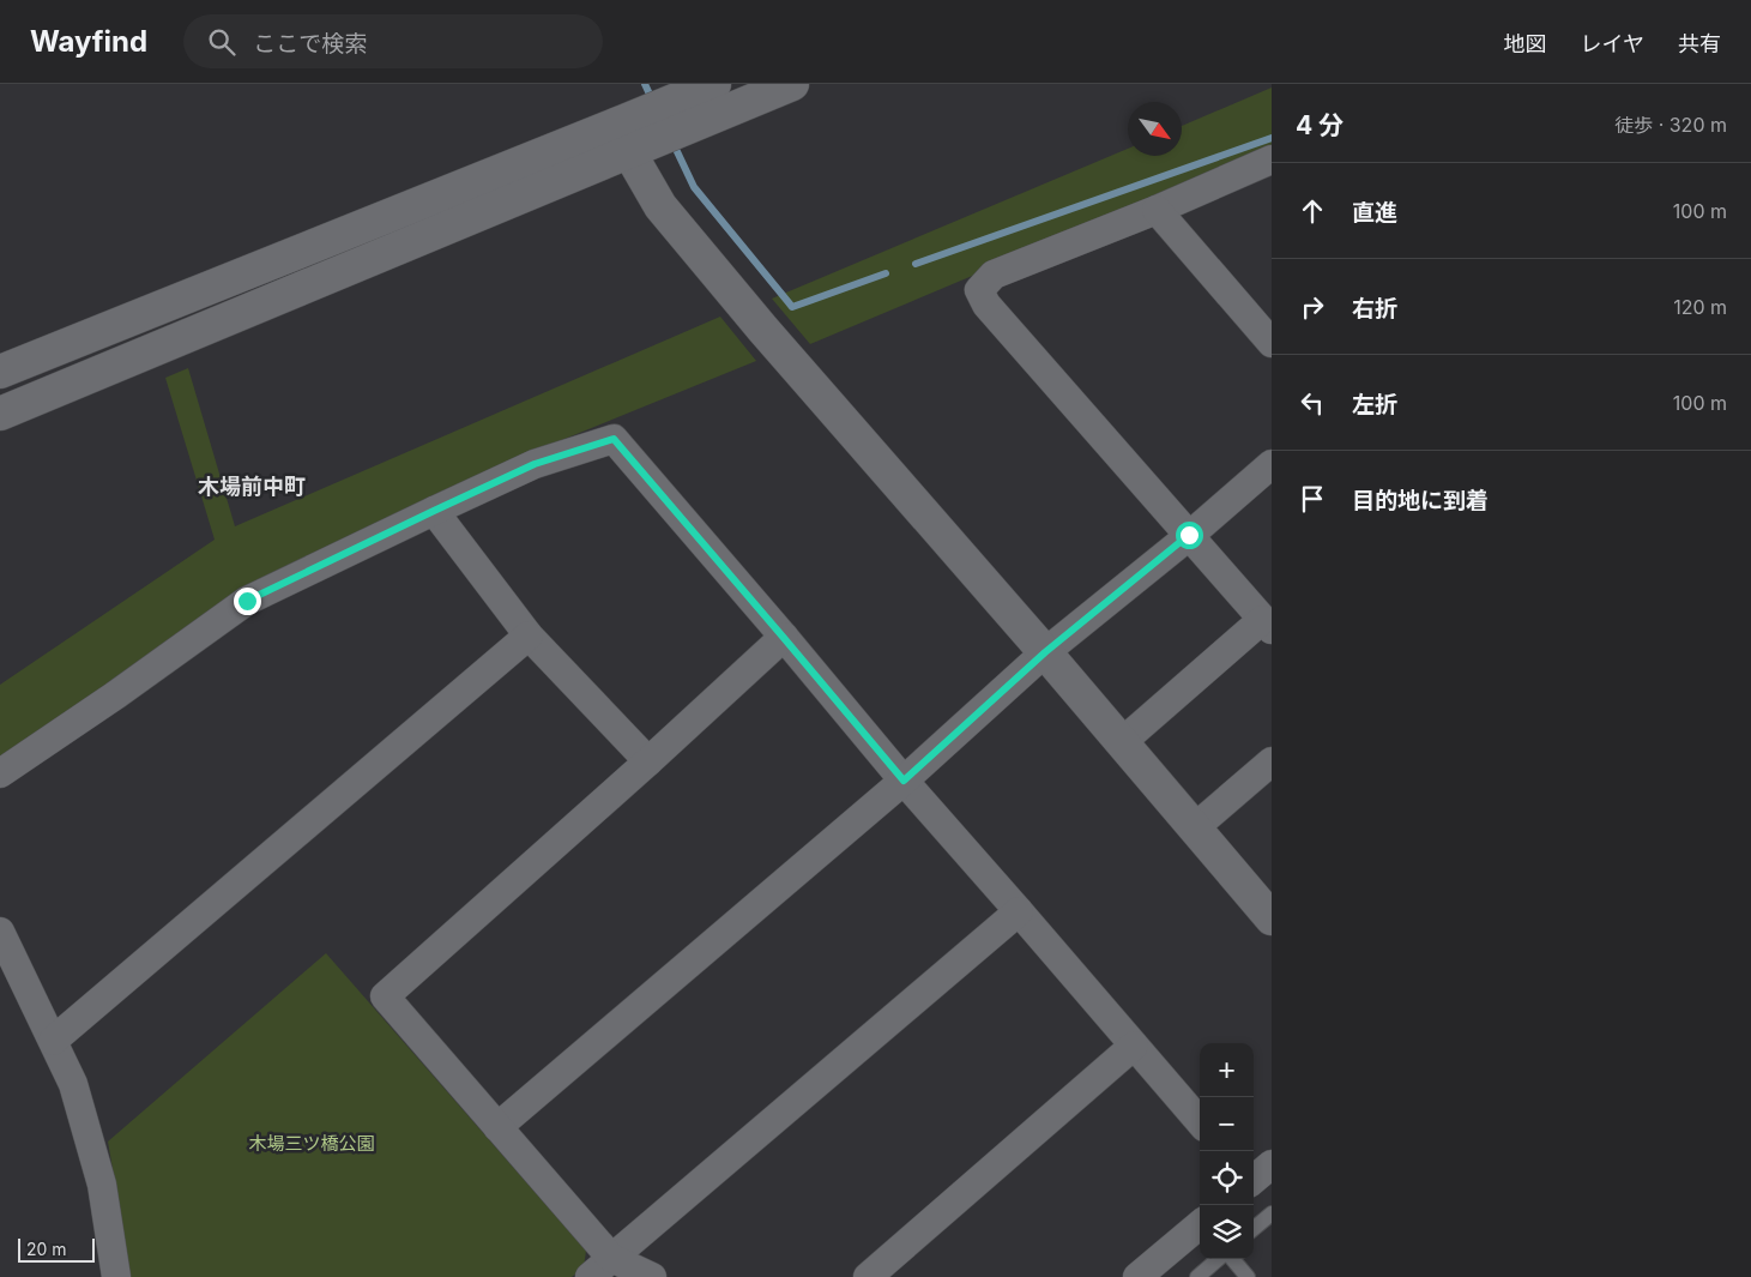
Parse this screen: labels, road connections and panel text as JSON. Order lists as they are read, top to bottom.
{
  "districts": ["木場前中町"],
  "parks": ["木場三ツ橋公園"],
  "scale_bar": "20 m",
  "north": "bottom right",
  "page": {
    "header": "Wayfind",
    "search": "ここで検索",
    "nav": ["地図", "レイヤ", "共有"],
    "heading": ["4 分", "徒歩 · 320 m"],
    "list": [
      ["直進", "100 m"],
      ["右折", "120 m"],
      ["左折", "100 m"],
      "目的地に到着"
    ],
    "map_buttons": ["+", "−"],
    "scale": "20 m"
  }
}
